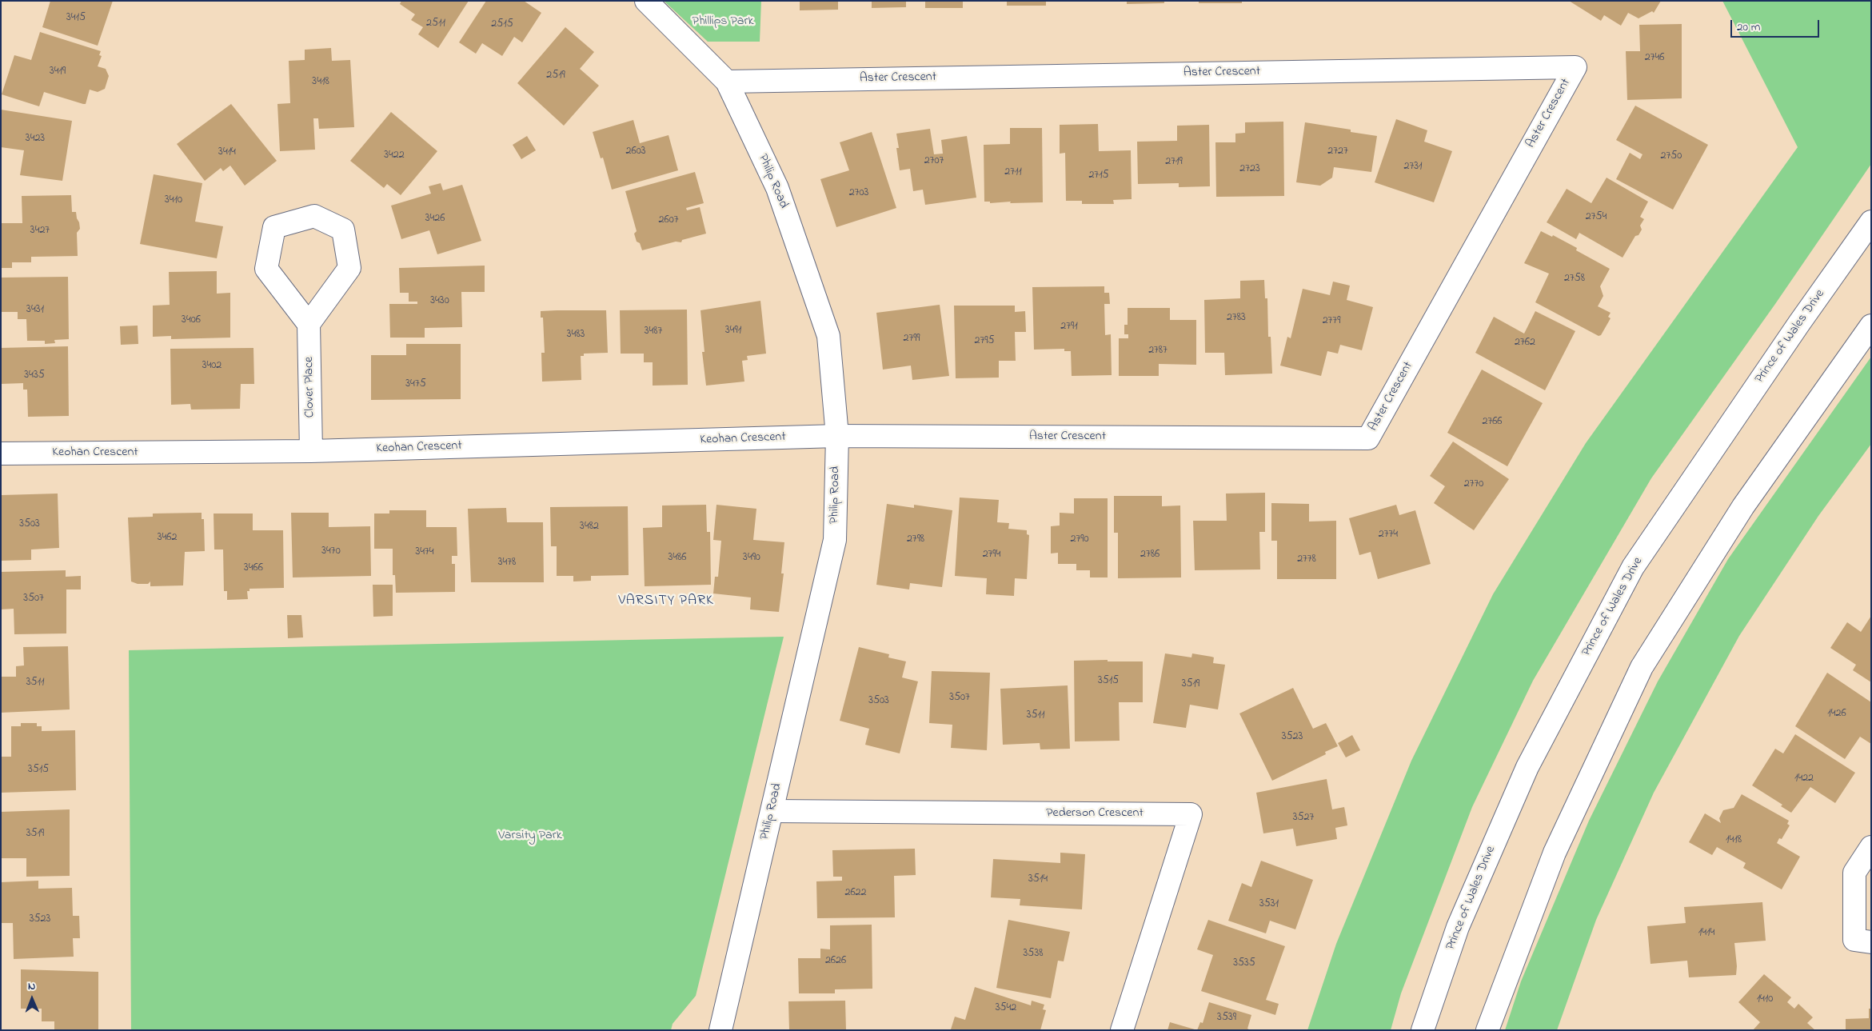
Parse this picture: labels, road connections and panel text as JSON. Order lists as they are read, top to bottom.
{
  "streets": {
    "street": [
      "Aster Crescent",
      "Philip Road",
      "Prince of Wales Drive",
      "Clover Place",
      "Keohan Crescent",
      "Pederson Crescent"
    ]
  },
  "crossings": [
    ["Aster Crescent", "Philip Road"],
    ["Aster Crescent", "Keohan Crescent"],
    ["Philip Road", "Keohan Crescent"],
    ["Philip Road", "Pederson Crescent"],
    ["Clover Place", "Keohan Crescent"]
  ],
  "districts": ["VARSITY PARK"],
  "parks": ["Phillips Park", "Varsity Park"],
  "house_numbers": [
    "3415",
    "2511",
    "2515",
    "2746",
    "3419",
    "2519",
    "3418",
    "3423",
    "2603",
    "2727",
    "3414",
    "3422",
    "2750",
    "2707",
    "2719",
    "2731",
    "2723",
    "2711",
    "2715",
    "2703",
    "3410",
    "2754",
    "3426",
    "2607",
    "3427",
    "2758",
    "3430",
    "3431",
    "2783",
    "3406",
    "2779",
    "2791",
    "3491",
    "3487",
    "3483",
    "2799",
    "2795",
    "2762",
    "2787",
    "3402",
    "3435",
    "3475",
    "2766",
    "2770",
    "3503",
    "3482",
    "2774",
    "3462",
    "2798",
    "2790",
    "3470",
    "3474",
    "2794",
    "2786",
    "3486",
    "3490",
    "2778",
    "3478",
    "3466",
    "3507",
    "3515",
    "3511",
    "3519",
    "3507",
    "3503",
    "1426",
    "3511",
    "3523",
    "3515",
    "1422",
    "3527",
    "3519",
    "1418",
    "3514",
    "2622",
    "3531",
    "3523",
    "1414",
    "3538",
    "2626",
    "3535",
    "1410",
    "3542",
    "3539"
  ],
  "scale_bar": "20 m",
  "north": "top"
}
